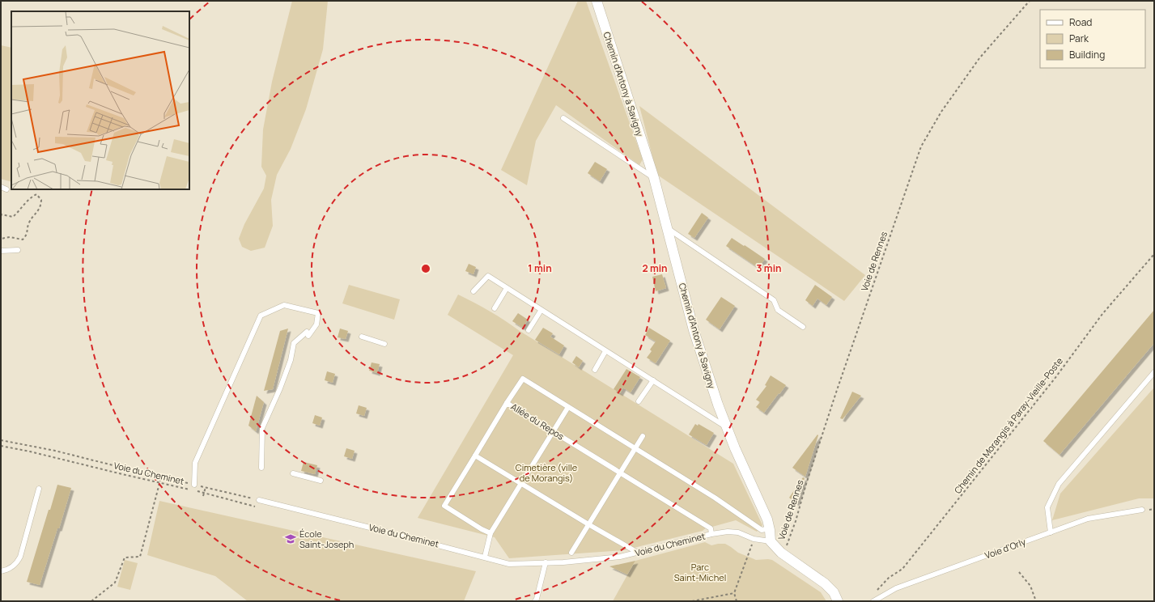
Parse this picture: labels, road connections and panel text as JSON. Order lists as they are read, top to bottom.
{
  "streets": {
    "street": ["Chemin d'Antony à Savigny"],
    "lane": ["Allée du Repos", "Voie du Cheminet", "Voie d'Orly"],
    "path": ["Voie de Rennes", "Chemin de Morangis à Paray-Vieille-Poste"]
  },
  "crossings": [
    ["Chemin d'Antony à Savigny", "Voie du Cheminet"],
    ["Allée du Repos", "Voie du Cheminet"]
  ],
  "parks": ["Cimetière (ville de Morangis)", "Parc Saint-Michel"],
  "places": {
    "school or university": ["École Saint-Joseph"]
  },
  "legend": ["Road", "Park", "Building"],
  "rings": ["1 min", "2 min", "3 min"]
}
